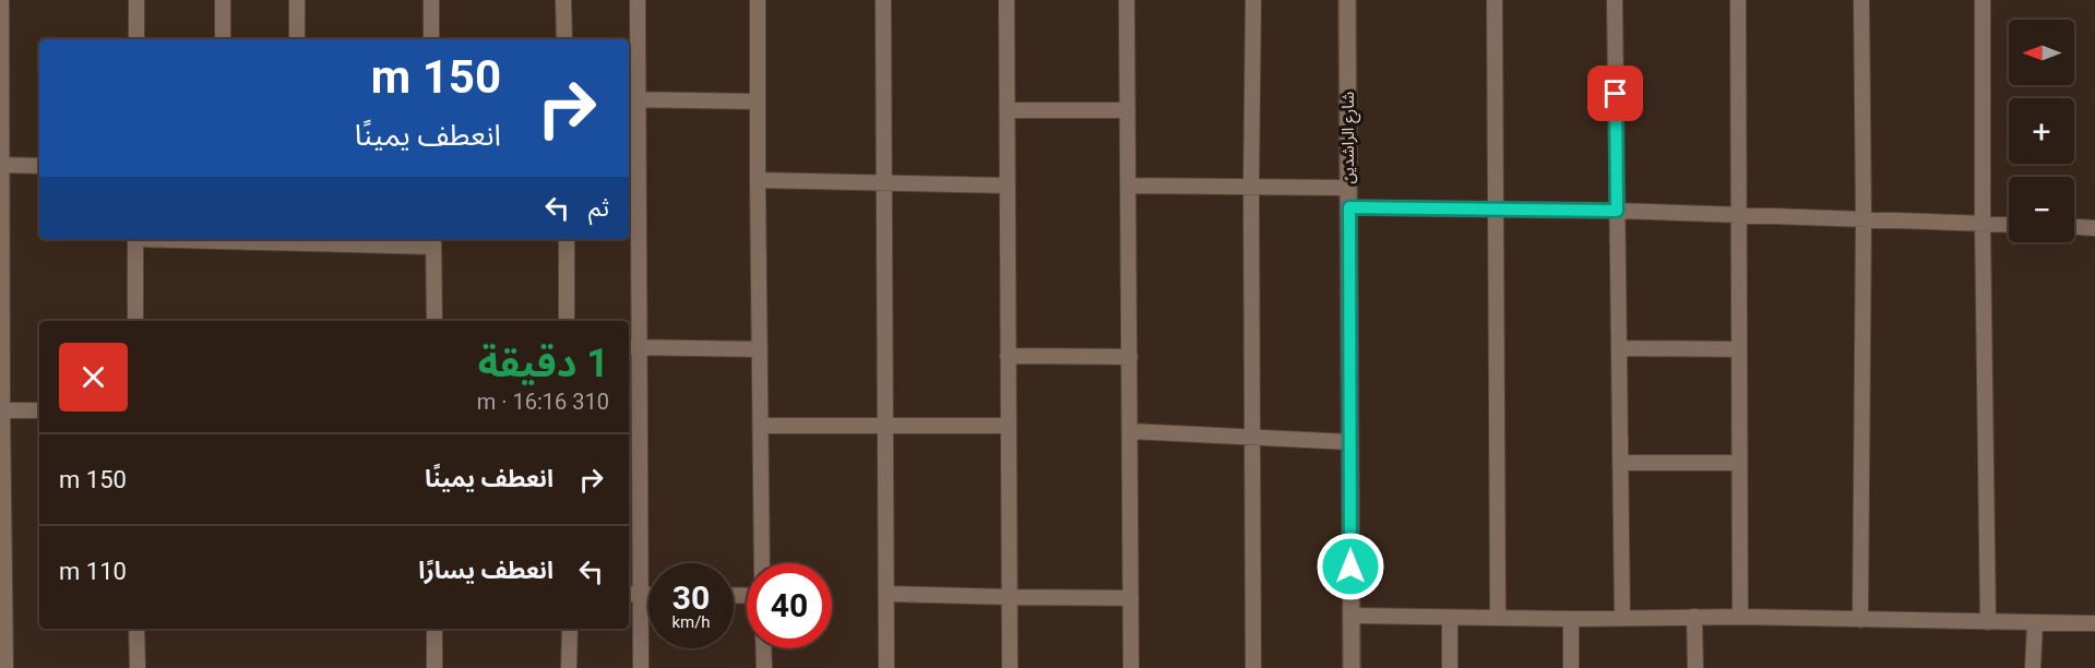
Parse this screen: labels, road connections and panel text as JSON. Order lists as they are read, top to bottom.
{
  "streets": {
    "street": ["شارع الراشدين"]
  },
  "north": "left",
  "page": {
    "map_buttons": ["+", "−"],
    "turn": ["150 m", "انعطف يمينًا"],
    "then": "ثم",
    "heading": ["1 دقيقة", "310 m · 16:16"],
    "list": [
      {
        "name": "انعطف يمينًا",
        "value": "150 m"
      },
      {
        "name": "انعطف يسارًا",
        "value": "110 m"
      }
    ],
    "speed": "30 km/h",
    "limit": "40"
  }
}
